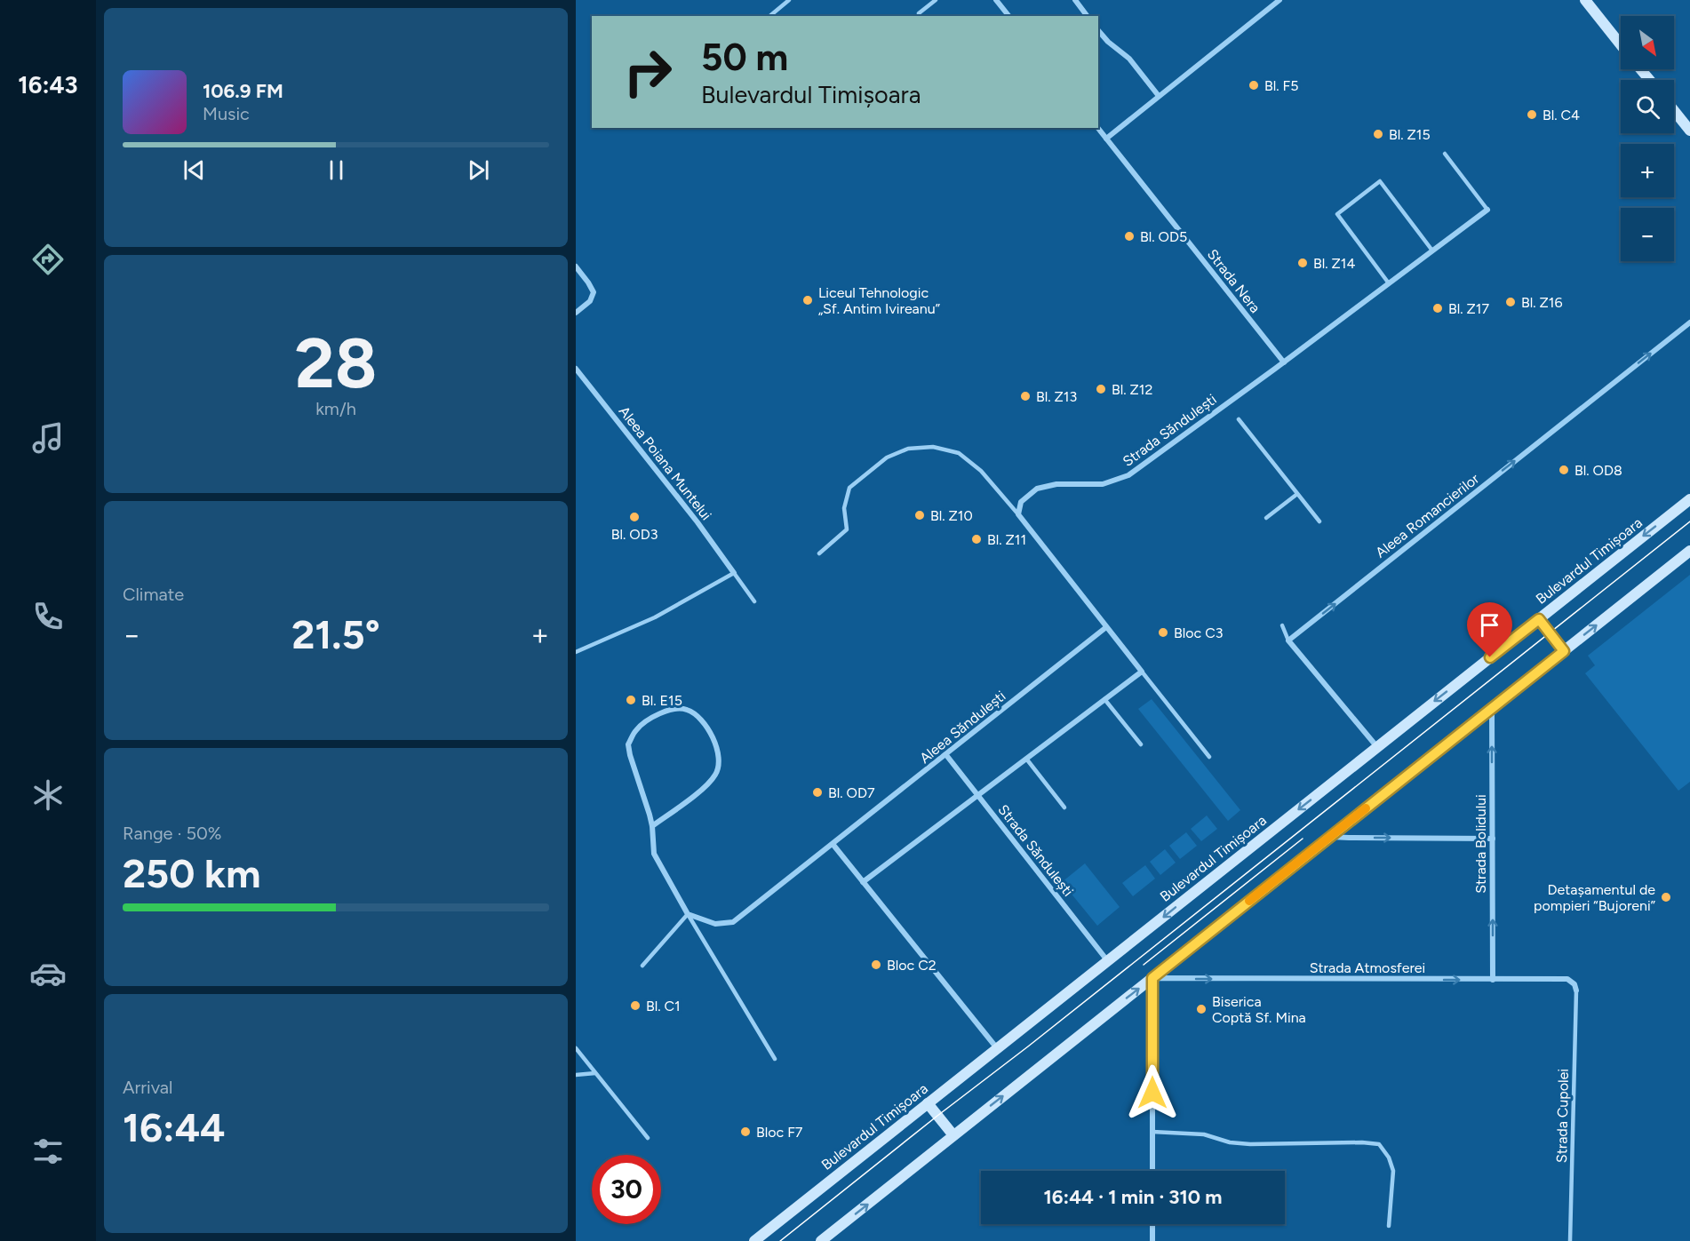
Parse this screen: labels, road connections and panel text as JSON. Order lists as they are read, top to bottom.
{
  "streets": {
    "main road": ["Bulevardul Timișoara"],
    "street": [
      "Strada Nera",
      "Strada Săndulești",
      "Aleea Poiana Muntelui",
      "Aleea Romancierilor",
      "Aleea Săndulești",
      "Strada Bolidului",
      "Strada Atmosferei"
    ],
    "lane": ["Strada Cupolei"]
  },
  "crossings": [
    ["Strada Nera", "Strada Săndulești"],
    ["Strada Săndulești", "Bulevardul Timișoara"],
    ["Strada Săndulești", "Aleea Săndulești"],
    ["Strada Bolidului", "Strada Atmosferei"],
    ["Strada Atmosferei", "Strada Cupolei"]
  ],
  "one_way": ["Aleea Romancierilor", "Strada Bolidului", "Strada Atmosferei"],
  "places": [
    "Bl. F5",
    "Bl. C4",
    "Bl. Z15",
    "Bl. OD5",
    "Bl. Z14",
    "Liceul Tehnologic „Sf. Antim Ivireanu”",
    "Bl. Z16",
    "Bl. Z17",
    "Bl. Z12",
    "Bl. Z13",
    "Bl. OD8",
    "Bl. Z10",
    "Bl. OD3",
    "Bl. Z11",
    "Bloc C3",
    "Bl. E15",
    "Bl. OD7",
    "Detașamentul de pompieri “Bujoreni”",
    "Bloc C2",
    "Bl. C1",
    "Biserica Coptă Sf. Mina",
    "Bloc F7"
  ],
  "north": "bottom right",
  "page": {
    "tabs": "16:43",
    "map_buttons": ["+", "−"],
    "turn": ["50 m", "Bulevardul Timișoara"],
    "song": ["106.9 FM", "Music"],
    "tile": [
      ["28", "km/h"],
      "Climate",
      ["Range · 50%", "250 km"],
      ["Arrival", "16:44"]
    ],
    "heat": ["−", "21.5°", "+"],
    "limit": "30",
    "trip": "16:44 · 1 min · 310 m"
  }
}
